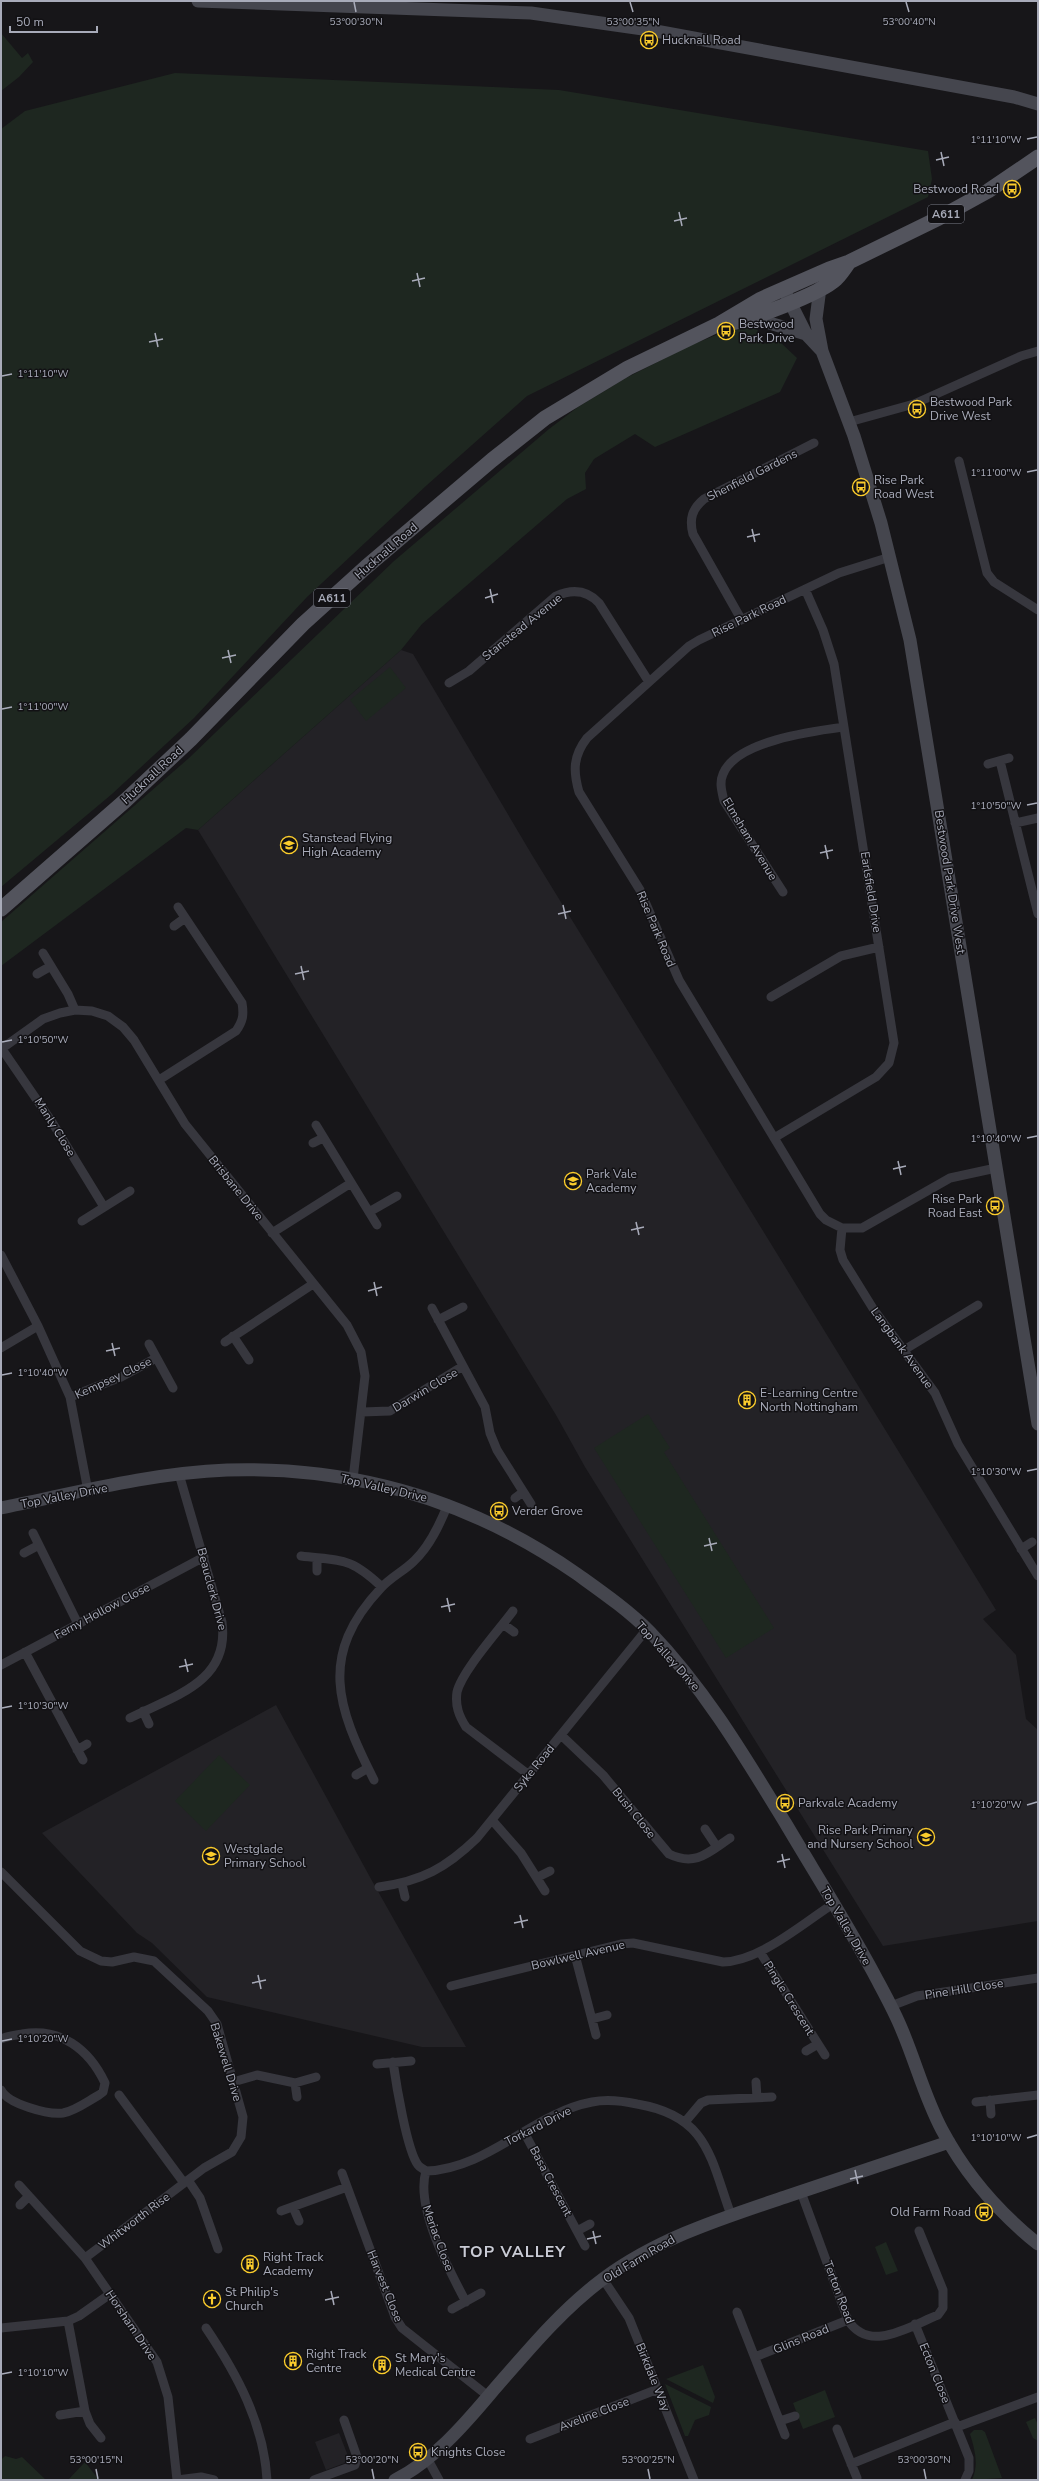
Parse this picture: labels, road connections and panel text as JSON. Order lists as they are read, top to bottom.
{
  "streets": {
    "main road": ["A611", "Hucknall Road"],
    "street": [
      "Shenfield Gardens",
      "Rise Park Road",
      "Stanstead Avenue",
      "Elmsham Avenue",
      "Bestwood Park Drive West",
      "Earlsfield Drive",
      "Manly Close",
      "Brisbane Drive",
      "Langbank Avenue",
      "Kempsey Close",
      "Darwin Close",
      "Top Valley Drive",
      "Beauclerk Drive",
      "Ferny Hollow Close",
      "Syke Road",
      "Bush Close",
      "Bowlwell Avenue",
      "Pine Hill Close",
      "Pingle Crescent",
      "Bakewell Drive",
      "Torkard Drive",
      "Basa Crescent",
      "Whitworth Rise",
      "Meriac Close",
      "Old Farm Road",
      "Harvest Close",
      "Terton Road",
      "Horsham Drive",
      "Glins Road",
      "Ecton Close",
      "Birkdale Way",
      "Aveline Close"
    ]
  },
  "crossings": [
    ["Shenfield Gardens", "Rise Park Road"],
    ["Rise Park Road", "Stanstead Avenue"],
    ["Rise Park Road", "Bestwood Park Drive West"],
    ["Rise Park Road", "Earlsfield Drive"],
    ["Rise Park Road", "Langbank Avenue"],
    ["Elmsham Avenue", "Earlsfield Drive"],
    ["Manly Close", "Brisbane Drive"],
    ["Brisbane Drive", "Darwin Close"],
    ["Brisbane Drive", "Top Valley Drive"],
    ["Top Valley Drive", "Beauclerk Drive"],
    ["Top Valley Drive", "Syke Road"],
    ["Top Valley Drive", "Bowlwell Avenue"],
    ["Top Valley Drive", "Pine Hill Close"],
    ["Top Valley Drive", "Old Farm Road"],
    ["Beauclerk Drive", "Ferny Hollow Close"],
    ["Syke Road", "Bush Close"],
    ["Bowlwell Avenue", "Pingle Crescent"],
    ["Bakewell Drive", "Whitworth Rise"],
    ["Torkard Drive", "Basa Crescent"],
    ["Torkard Drive", "Meriac Close"],
    ["Torkard Drive", "Old Farm Road"],
    ["Whitworth Rise", "Horsham Drive"],
    ["Old Farm Road", "Harvest Close"],
    ["Old Farm Road", "Terton Road"],
    ["Old Farm Road", "Birkdale Way"],
    ["Terton Road", "Glins Road"],
    ["Terton Road", "Ecton Close"],
    ["Birkdale Way", "Aveline Close"]
  ],
  "districts": ["TOP VALLEY"],
  "places": {
    "bus stop": [
      "Hucknall Road",
      "Bestwood Road",
      "Bestwood Park Drive",
      "Bestwood Park Drive West",
      "Rise Park Road West",
      "Rise Park Road East",
      "Verder Grove",
      "Parkvale Academy",
      "Old Farm Road",
      "Knights Close"
    ],
    "school or university": [
      "Stanstead Flying High Academy",
      "Park Vale Academy",
      "Rise Park Primary and Nursery School",
      "Westglade Primary School"
    ],
    "building": [
      "E-Learning Centre North Nottingham",
      "Right Track Academy",
      "Right Track Centre",
      "St Mary's Medical Centre"
    ],
    "church": ["St Philip's Church"]
  },
  "scale_bar": "50 m",
  "coordinates": [
    "53°00'30\"N",
    "53°00'35\"N",
    "53°00'40\"N",
    "1°11'10\"W",
    "1°11'00\"W",
    "1°10'50\"W",
    "1°10'40\"W",
    "1°10'30\"W",
    "1°10'20\"W",
    "1°10'10\"W",
    "53°00'15\"N",
    "53°00'20\"N",
    "53°00'25\"N"
  ]
}
